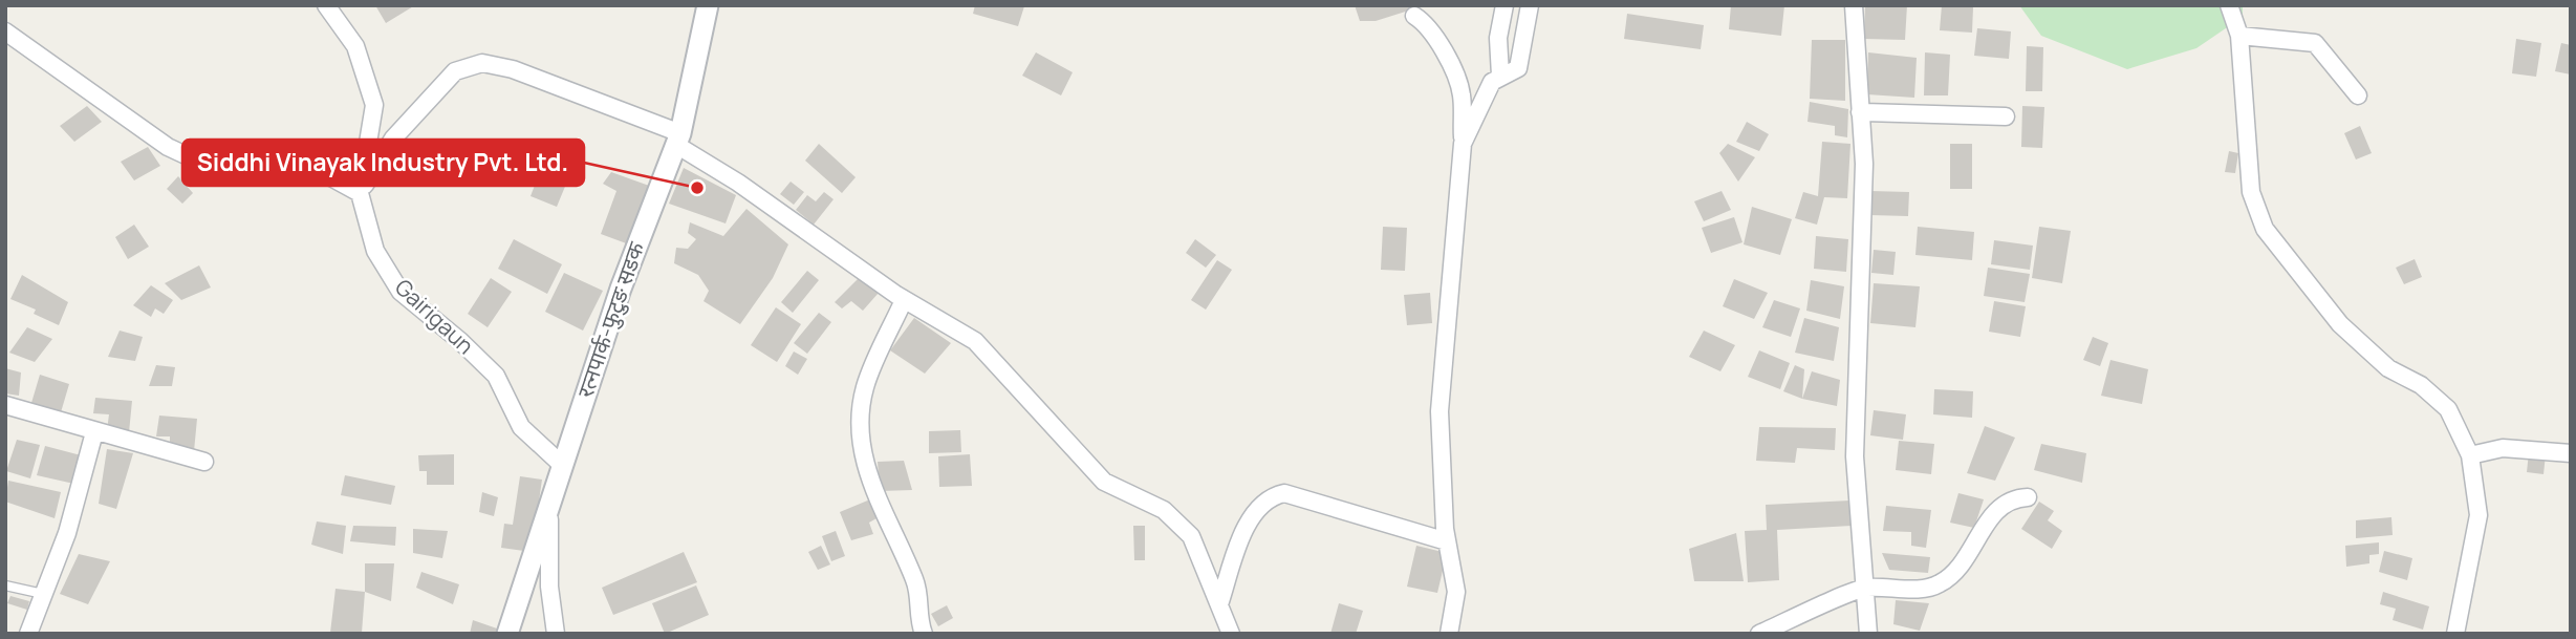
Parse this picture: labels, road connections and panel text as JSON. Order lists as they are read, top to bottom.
{
  "streets": {
    "street": ["Gairigaun", "रत्नपार्क-फुटुङ सडक"]
  },
  "crossings": [
    ["Gairigaun", "रत्नपार्क-फुटुङ सडक"]
  ],
  "places": ["Siddhi Vinayak Industry Pvt. Ltd."]
}
